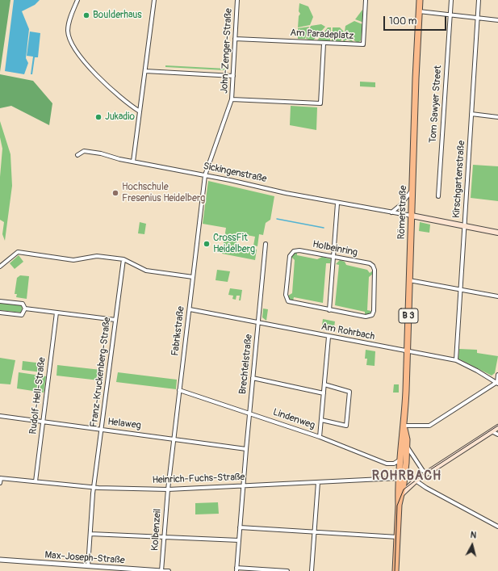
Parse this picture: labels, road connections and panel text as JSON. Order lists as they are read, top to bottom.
{
  "streets": {
    "main road": ["Sickingenstraße", "Römerstraße", "B 3"],
    "street": [
      "Am Paradeplatz",
      "John-Zenger-Straße",
      "Tom Sawyer Street",
      "Kirschgartenstraße",
      "Holbeinring",
      "Fabrikstraße",
      "Am Rohrbach",
      "Brechtelstraße",
      "Franz-Kruckenberg-Straße",
      "Rudolf-Hell-Straße",
      "Lindenweg",
      "Helaweg",
      "Heinrich-Fuchs-Straße",
      "Kolbenzeil",
      "Max-Joseph-Straße"
    ]
  },
  "crossings": [
    ["Am Paradeplatz", "John-Zenger-Straße"],
    ["John-Zenger-Straße", "Sickingenstraße"],
    ["John-Zenger-Straße", "Fabrikstraße"],
    ["Sickingenstraße", "Kirschgartenstraße"],
    ["Sickingenstraße", "Römerstraße"],
    ["Sickingenstraße", "Fabrikstraße"],
    ["Kirschgartenstraße", "Am Rohrbach"],
    ["Römerstraße", "B 3"],
    ["Römerstraße", "Am Rohrbach"],
    ["Römerstraße", "Lindenweg"],
    ["Römerstraße", "Heinrich-Fuchs-Straße"],
    ["Fabrikstraße", "Am Rohrbach"],
    ["Fabrikstraße", "Lindenweg"],
    ["Fabrikstraße", "Helaweg"],
    ["Fabrikstraße", "Heinrich-Fuchs-Straße"],
    ["Fabrikstraße", "Kolbenzeil"],
    ["Am Rohrbach", "Brechtelstraße"],
    ["Brechtelstraße", "Lindenweg"],
    ["Brechtelstraße", "Helaweg"],
    ["Brechtelstraße", "Heinrich-Fuchs-Straße"],
    ["Franz-Kruckenberg-Straße", "Helaweg"],
    ["Franz-Kruckenberg-Straße", "Heinrich-Fuchs-Straße"],
    ["Franz-Kruckenberg-Straße", "Max-Joseph-Straße"],
    ["Rudolf-Hell-Straße", "Helaweg"],
    ["Rudolf-Hell-Straße", "Heinrich-Fuchs-Straße"],
    ["Heinrich-Fuchs-Straße", "Kolbenzeil"],
    ["Kolbenzeil", "Max-Joseph-Straße"]
  ],
  "districts": ["ROHRBACH"],
  "places": [
    "Boulderhaus",
    "Jukadio",
    "Hochschule Fresenius Heidelberg",
    "CrossFit Heidelberg"
  ],
  "scale_bar": "100 m",
  "north": "top"
}
